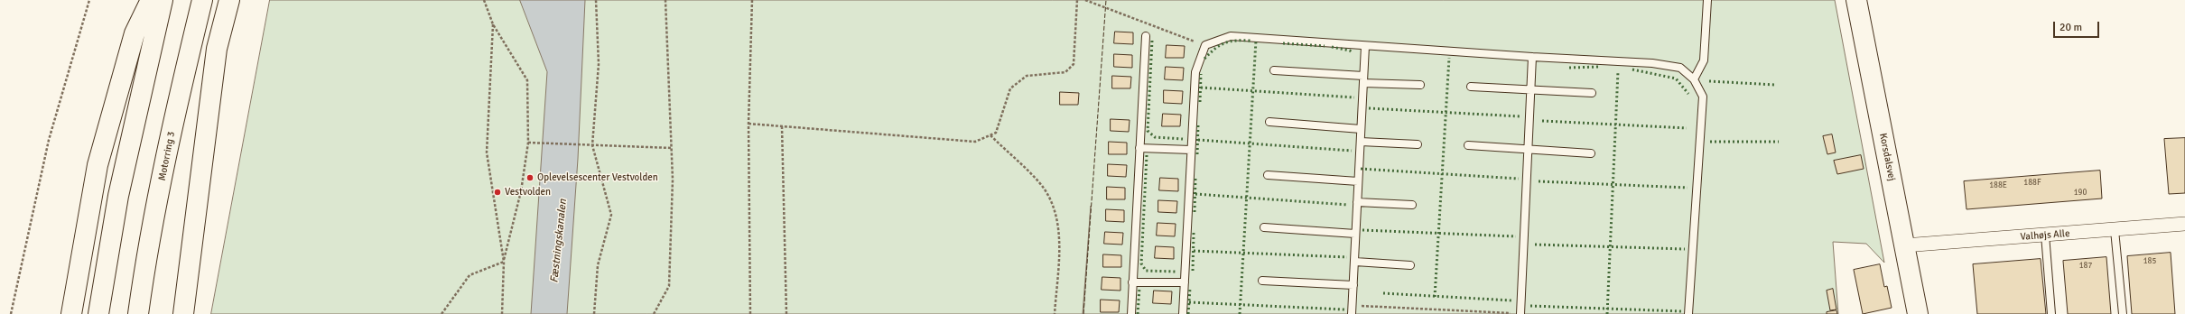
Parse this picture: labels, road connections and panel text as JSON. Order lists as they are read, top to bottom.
{
  "streets": {
    "main road": ["Motorring 3", "Korsdalsvej"],
    "street": ["Valhøjs Alle"]
  },
  "crossings": [
    ["Korsdalsvej", "Valhøjs Alle"]
  ],
  "water": ["Fæstningskanalen"],
  "places": ["Oplevelsescenter Vestvolden", "Vestvolden"],
  "house_numbers": [
    "188F",
    "188E",
    "190",
    "185",
    "187"
  ],
  "scale_bar": "20 m"
}
